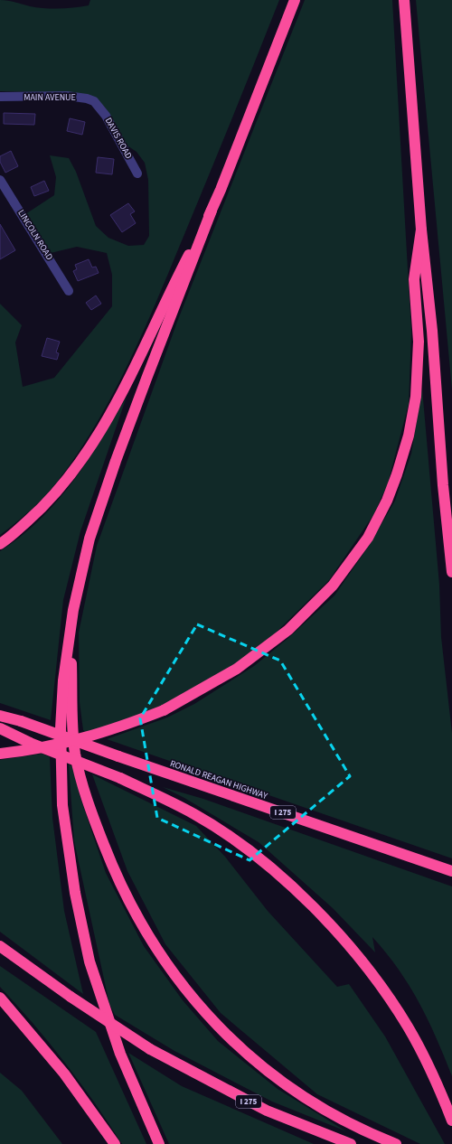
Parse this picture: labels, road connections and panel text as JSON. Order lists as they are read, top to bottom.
{
  "streets": {
    "highway": ["RONALD REAGAN HIGHWAY", "I 275"],
    "street": ["MAIN AVENUE", "DAVIS ROAD", "LINCOLN ROAD"]
  },
  "crossings": [
    ["MAIN AVENUE", "DAVIS ROAD"]
  ]
}
